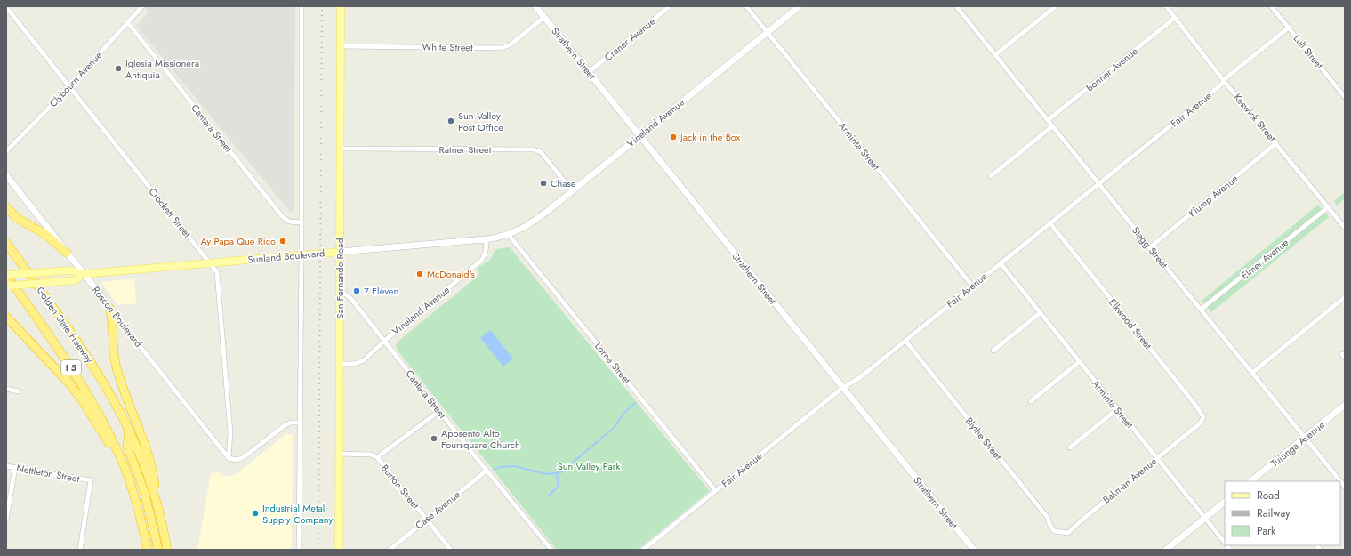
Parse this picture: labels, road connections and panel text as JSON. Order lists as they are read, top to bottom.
{
  "streets": {
    "highway": ["Golden State Freeway", "I 5"],
    "main road": [
      "Strathern Street",
      "Vineland Avenue",
      "Sunland Boulevard",
      "San Fernando Road",
      "Roscoe Boulevard",
      "Tujunga Avenue"
    ],
    "street": [
      "Craner Avenue",
      "White Street",
      "Lull Street",
      "Bonner Avenue",
      "Clybourn Avenue",
      "Fair Avenue",
      "Keswick Street",
      "Cantara Street",
      "Arminta Street",
      "Ratner Street",
      "Klump Avenue",
      "Crockett Street",
      "Stagg Street",
      "Elmer Avenue",
      "Elkwood Street",
      "Lorne Street",
      "Blythe Street",
      "Nettleton Street",
      "Bakman Avenue",
      "Burton Street",
      "Case Avenue"
    ]
  },
  "crossings": [
    ["Craner Avenue", "Strathern Street"],
    ["White Street", "Strathern Street"],
    ["White Street", "San Fernando Road"],
    ["Lull Street", "Fair Avenue"],
    ["Strathern Street", "Fair Avenue"],
    ["Strathern Street", "Vineland Avenue"],
    ["Bonner Avenue", "Keswick Street"],
    ["Bonner Avenue", "Stagg Street"],
    ["Clybourn Avenue", "Cantara Street"],
    ["Clybourn Avenue", "Crockett Street"],
    ["Fair Avenue", "Keswick Street"],
    ["Fair Avenue", "Arminta Street"],
    ["Fair Avenue", "Stagg Street"],
    ["Fair Avenue", "Elkwood Street"],
    ["Fair Avenue", "Lorne Street"],
    ["Fair Avenue", "Blythe Street"],
    ["Keswick Street", "Klump Avenue"],
    ["Keswick Street", "Elmer Avenue"],
    ["Vineland Avenue", "Cantara Street"],
    ["Vineland Avenue", "Arminta Street"],
    ["Vineland Avenue", "Ratner Street"],
    ["Vineland Avenue", "Sunland Boulevard"],
    ["Vineland Avenue", "San Fernando Road"],
    ["Vineland Avenue", "Lorne Street"],
    ["Cantara Street", "San Fernando Road"],
    ["Cantara Street", "Case Avenue"],
    ["Arminta Street", "Bakman Avenue"],
    ["Ratner Street", "San Fernando Road"],
    ["Klump Avenue", "Stagg Street"],
    ["Crockett Street", "Sunland Boulevard"],
    ["Crockett Street", "Roscoe Boulevard"],
    ["Stagg Street", "Elmer Avenue"],
    ["Stagg Street", "Tujunga Avenue"],
    ["Sunland Boulevard", "San Fernando Road"],
    ["Sunland Boulevard", "Roscoe Boulevard"],
    ["Sunland Boulevard", "Golden State Freeway"],
    ["Sunland Boulevard", "Lorne Street"],
    ["Elkwood Street", "Bakman Avenue"],
    ["Blythe Street", "Bakman Avenue"],
    ["Burton Street", "Case Avenue"]
  ],
  "parks": ["Sun Valley Park"],
  "places": [
    "Iglesia Missionera Antiquia",
    "Sun Valley Post Office",
    "Jack in the Box",
    "Chase",
    "Ay Papa Que Rico",
    "McDonald's",
    "7 Eleven",
    "Aposento Alto Foursquare Church",
    "Industrial Metal Supply Company"
  ],
  "legend": ["Road", "Railway", "Park"]
}
